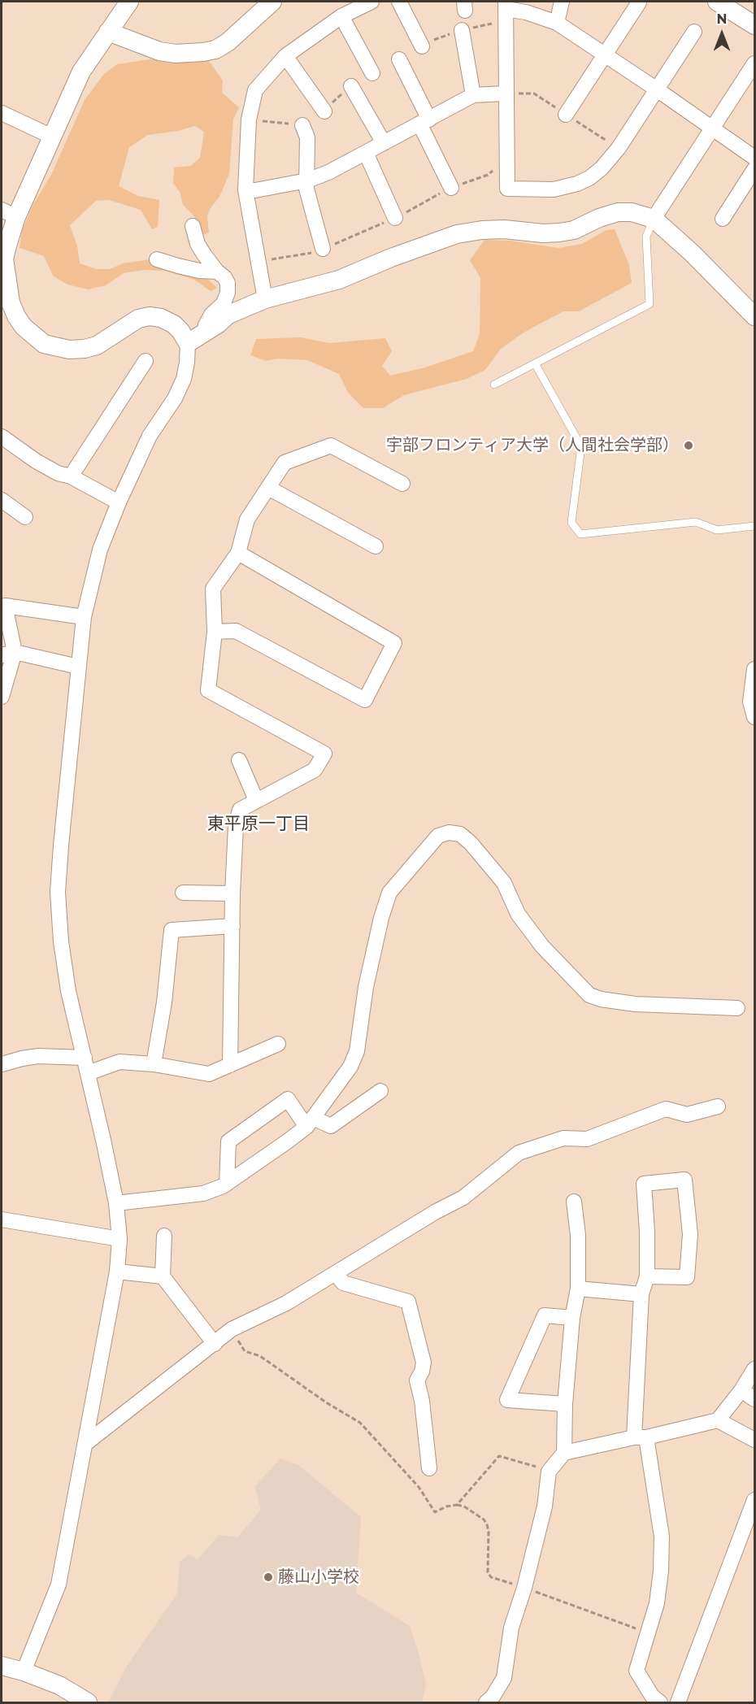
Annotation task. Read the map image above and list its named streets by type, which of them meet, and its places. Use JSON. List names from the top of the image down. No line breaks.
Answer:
{"districts":["東平原一丁目"],"places":["宇部フロンティア大学（人間社会学部）","藤山小学校"],"north":"top"}
